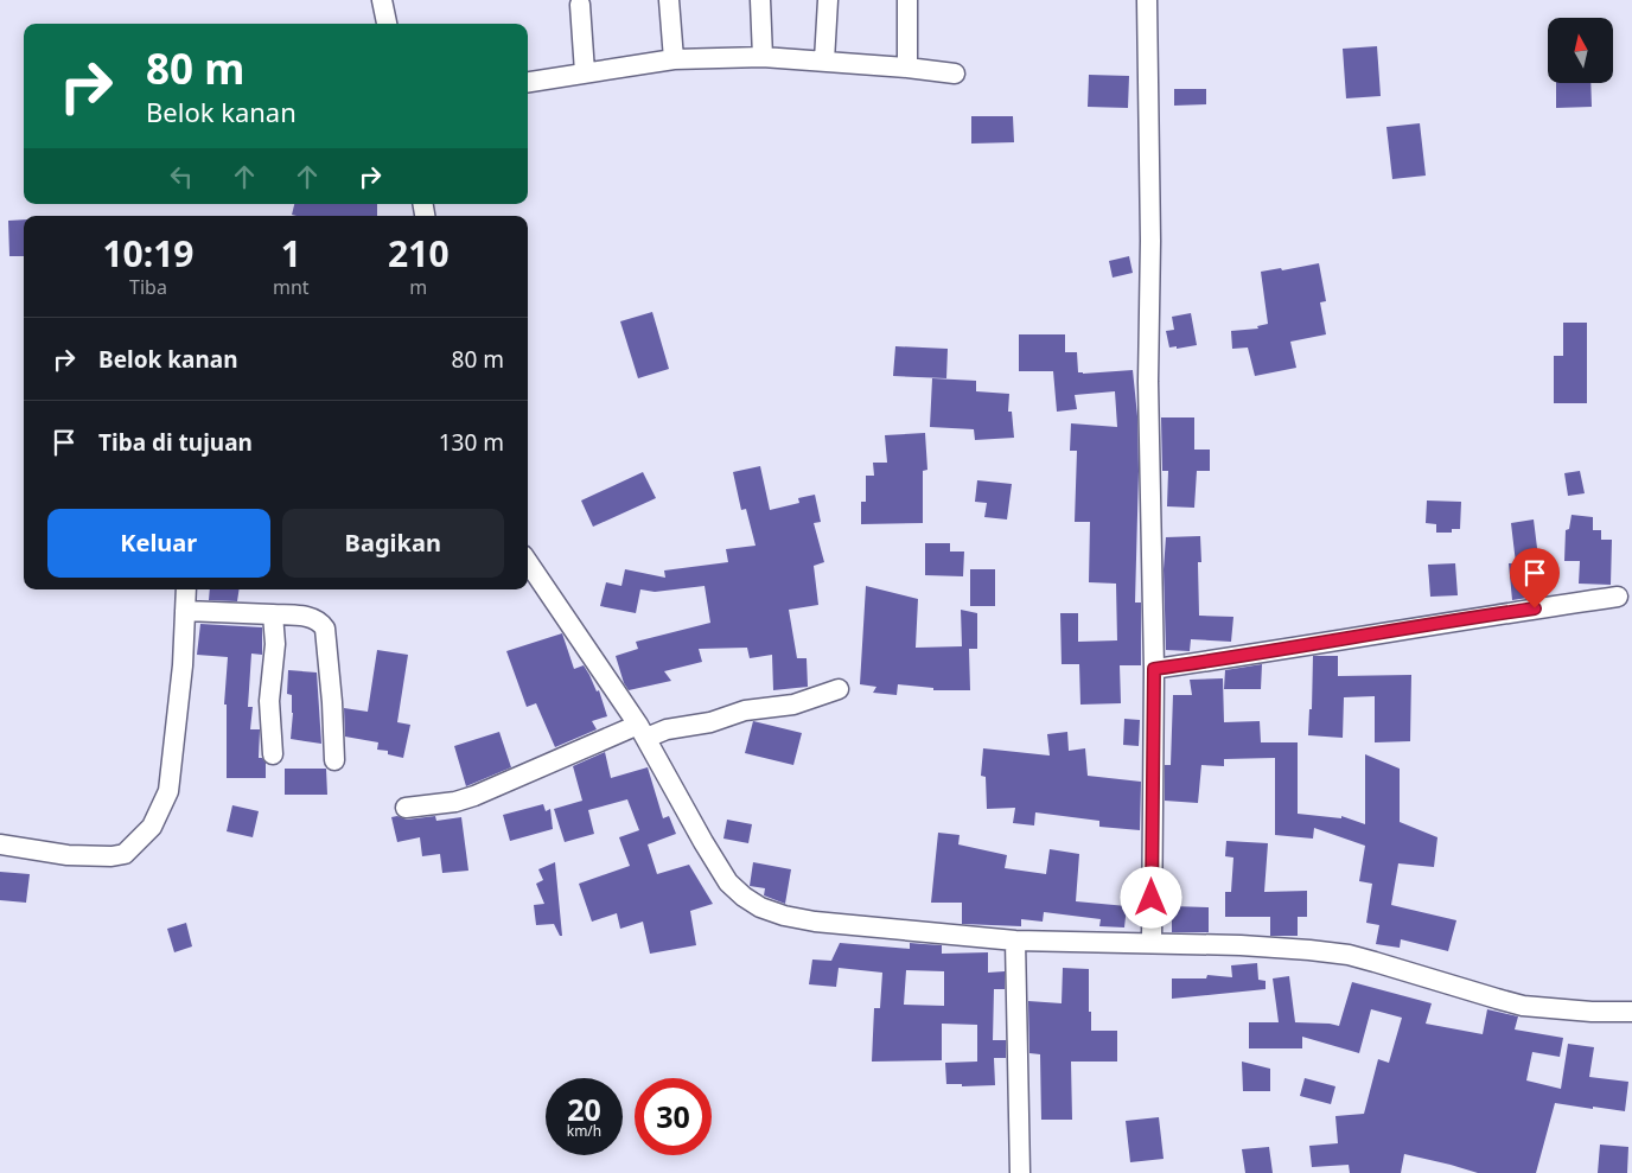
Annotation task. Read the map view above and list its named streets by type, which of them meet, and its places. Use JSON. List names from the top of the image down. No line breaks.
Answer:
{"north":"top","page":{"turn":["80 m","Belok kanan"],"eta":["10:19","Tiba","1","mnt","210","m"],"list":[{"name":"Belok kanan","value":"80 m"},{"name":"Tiba di tujuan","value":"130 m"}],"buttons":["Keluar","Bagikan"],"speed":"20 km/h","limit":"30"}}
